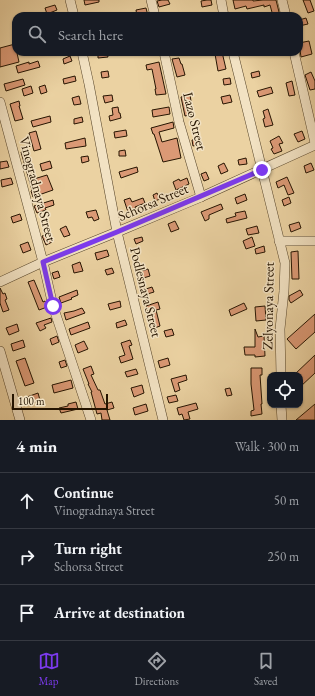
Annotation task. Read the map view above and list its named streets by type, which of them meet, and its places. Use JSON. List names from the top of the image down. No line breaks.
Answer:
{"streets":{"street":["Lazo Street","Vinogradnaya Street","Schorsa Street","Podlesnaya Street","Zelyonaya Street"]},"crossings":[["Lazo Street","Schorsa Street"],["Vinogradnaya Street","Schorsa Street"],["Schorsa Street","Podlesnaya Street"],["Schorsa Street","Zelyonaya Street"]],"scale_bar":"100 m","page":{"search":"Search here","scale":"100 m","heading":["4 min","Walk · 300 m"],"list":[["Continue","Vinogradnaya Street","50 m"],["Turn right","Schorsa Street","250 m"],"Arrive at destination"],"nav":["Map","Directions","Saved"]}}
